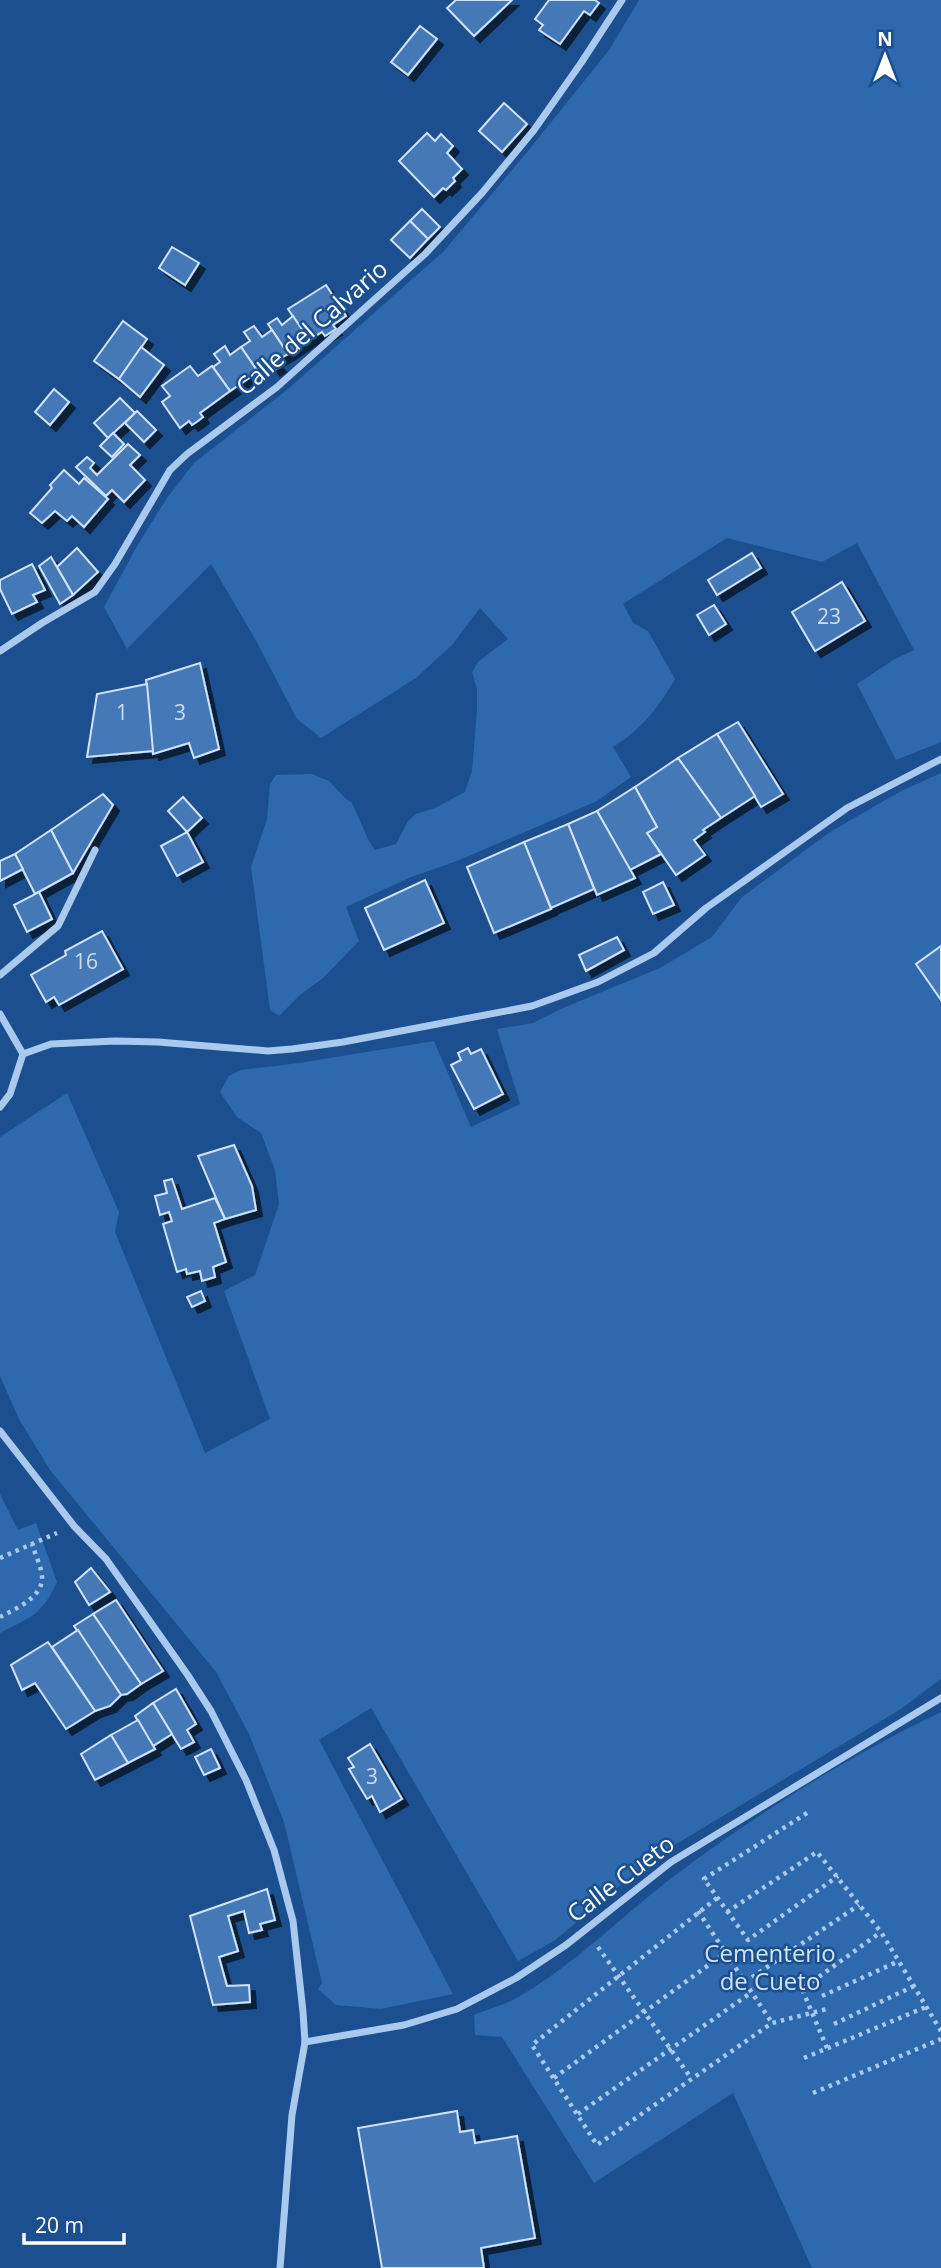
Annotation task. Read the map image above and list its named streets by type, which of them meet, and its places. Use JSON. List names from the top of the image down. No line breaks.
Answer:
{"streets":{"street":["Calle del Calvario","Calle Cueto"]},"parks":["Cementerio de Cueto"],"house_numbers":["23","1","3","16","3"],"scale_bar":"20 m","north":"top"}
